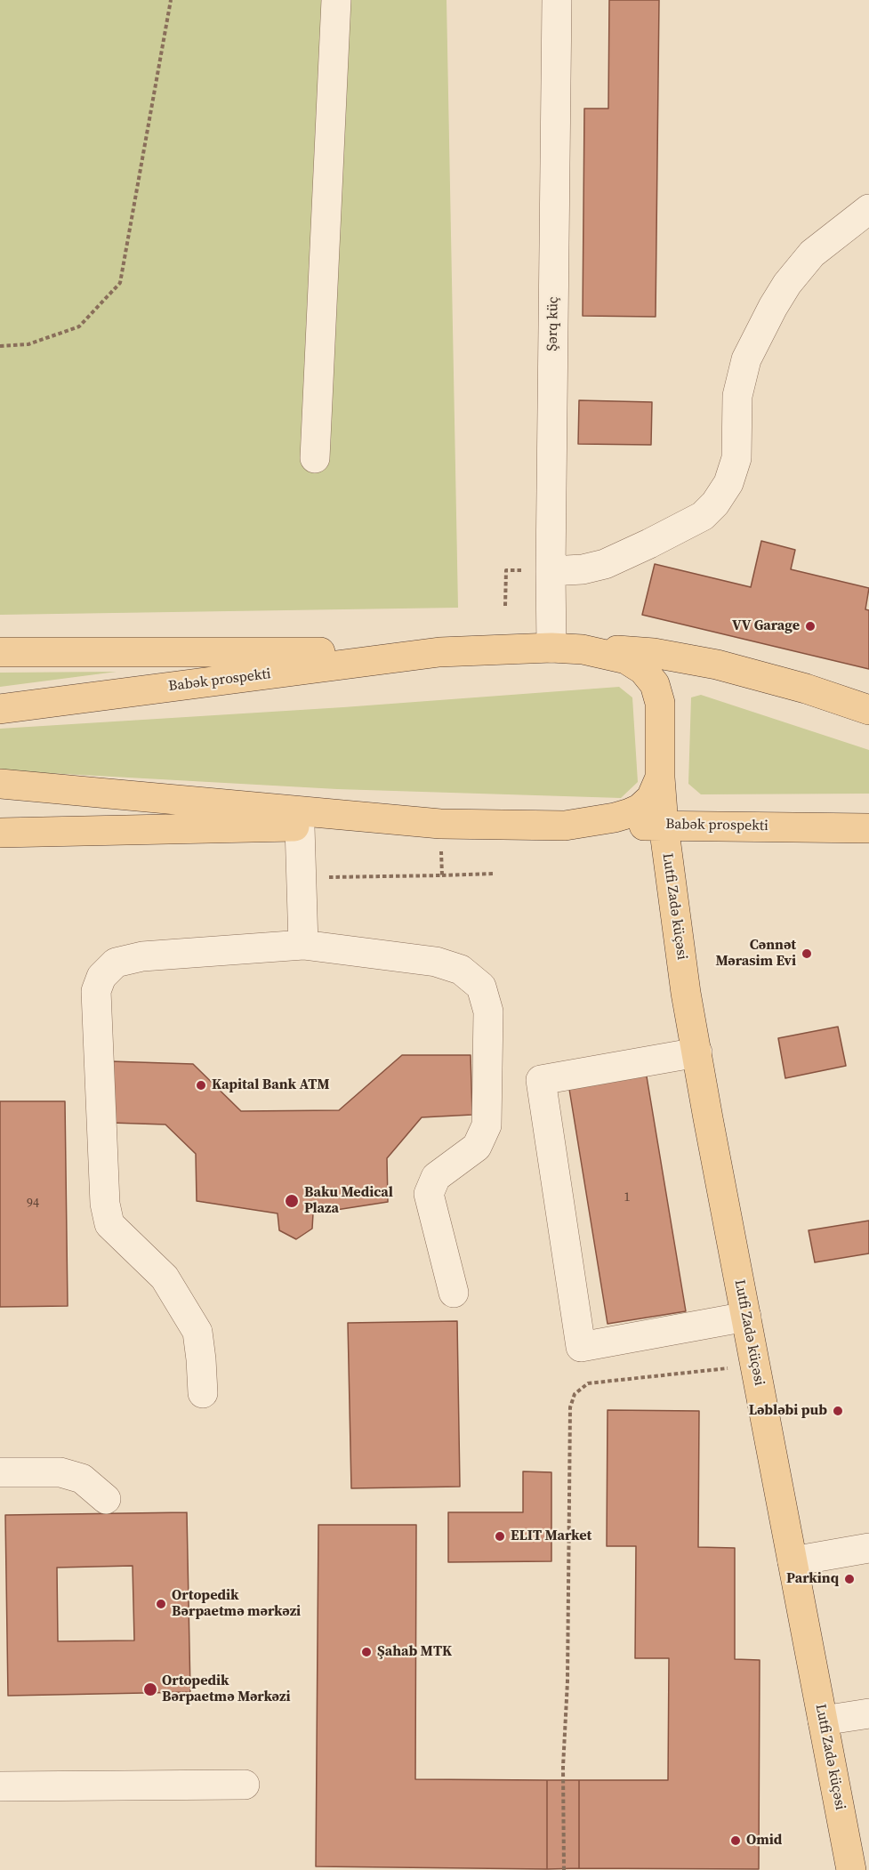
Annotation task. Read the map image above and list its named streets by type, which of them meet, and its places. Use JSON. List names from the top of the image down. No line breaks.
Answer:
{"streets":{"main road":["Babək prospekti","Lutfi Zadə küçəsi"],"street":["Şərq küç"]},"crossings":[["Şərq küç","Babək prospekti"],["Babək prospekti","Lutfi Zadə küçəsi"]],"places":["VV Garage","Cənnət Mərasim Evi","Kapital Bank ATM","Baku Medical Plaza","Ləbləbi pub","ELIT Market","Parkinq","Ortopedik Bərpaetmə mərkəzi","Şahab MTK","Ortopedik Bərpaetmə Mərkəzi","Omid"],"house_numbers":["1","94"]}
